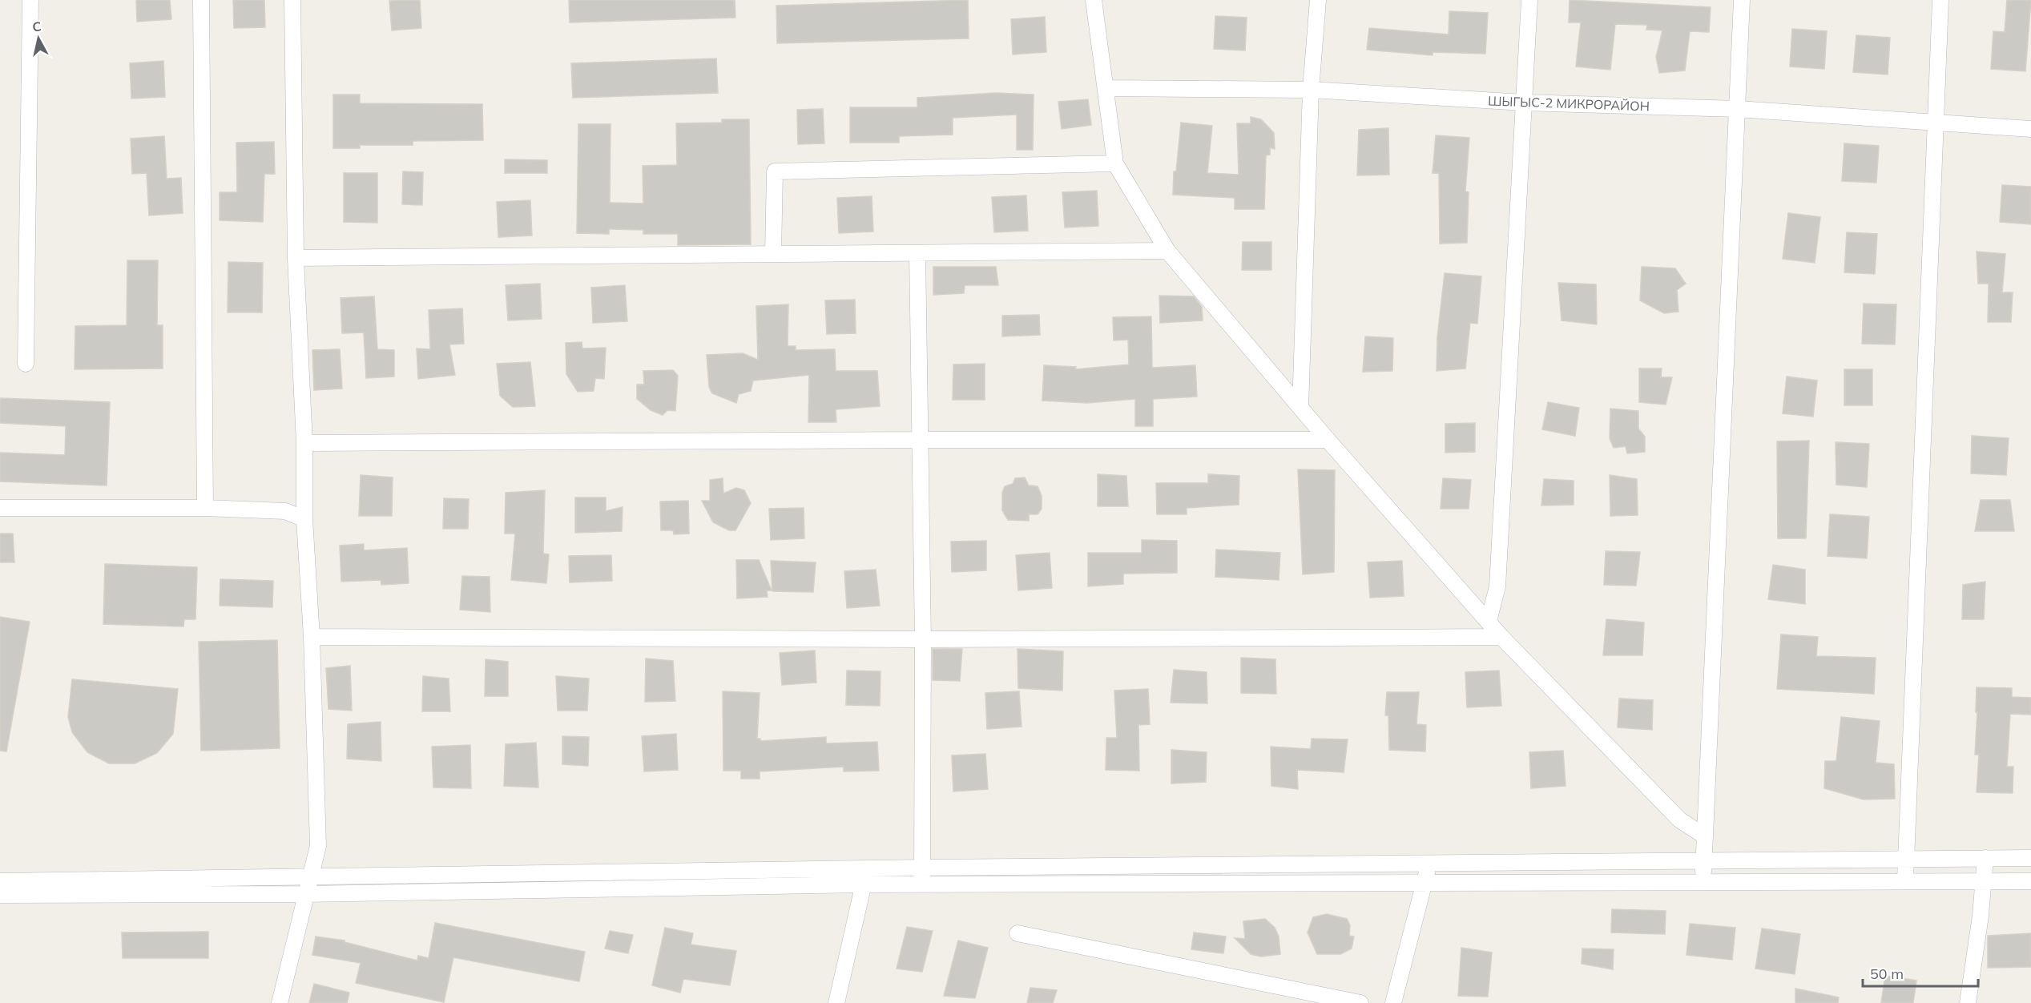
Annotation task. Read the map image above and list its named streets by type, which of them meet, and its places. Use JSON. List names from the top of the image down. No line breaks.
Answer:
{"streets":{"street":["ШЫГЫС-2 МИКРОРАЙОН"]},"scale_bar":"50 m","north":"top"}
